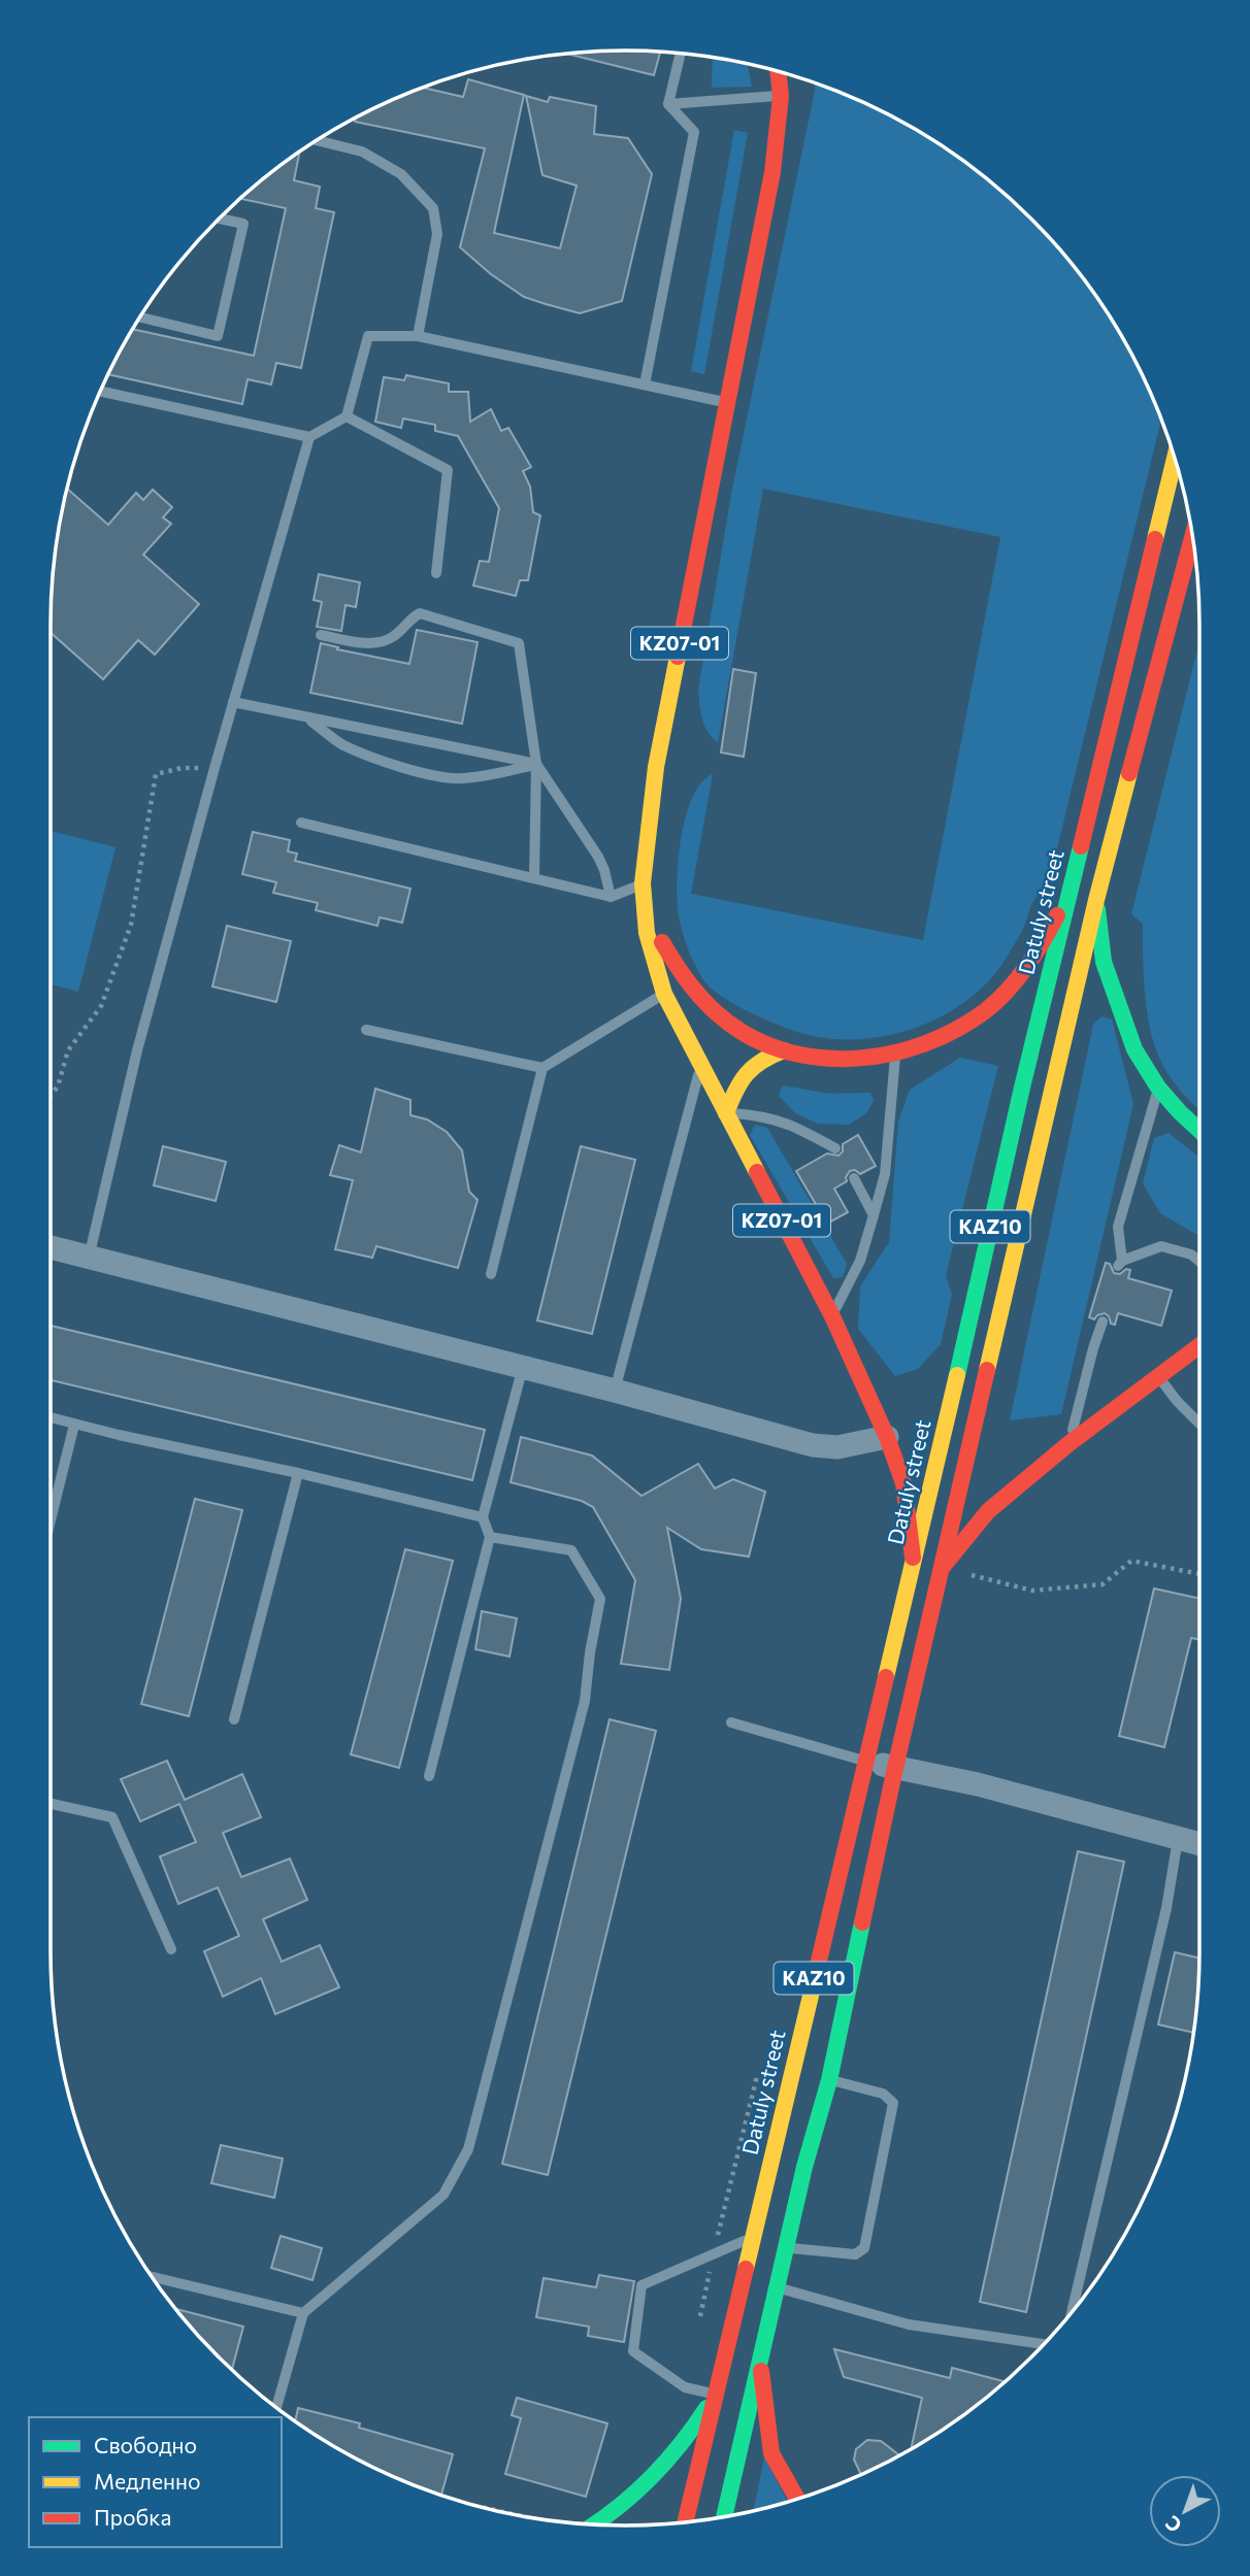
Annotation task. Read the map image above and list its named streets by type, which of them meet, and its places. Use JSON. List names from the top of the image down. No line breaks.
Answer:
{"streets":{"main road":["KZ07-01","Datuly street","KAZ10"]},"crossings":[["KZ07-01","Datuly street"]],"legend":["Свободно","Медленно","Пробка"],"north":"bottom left"}
